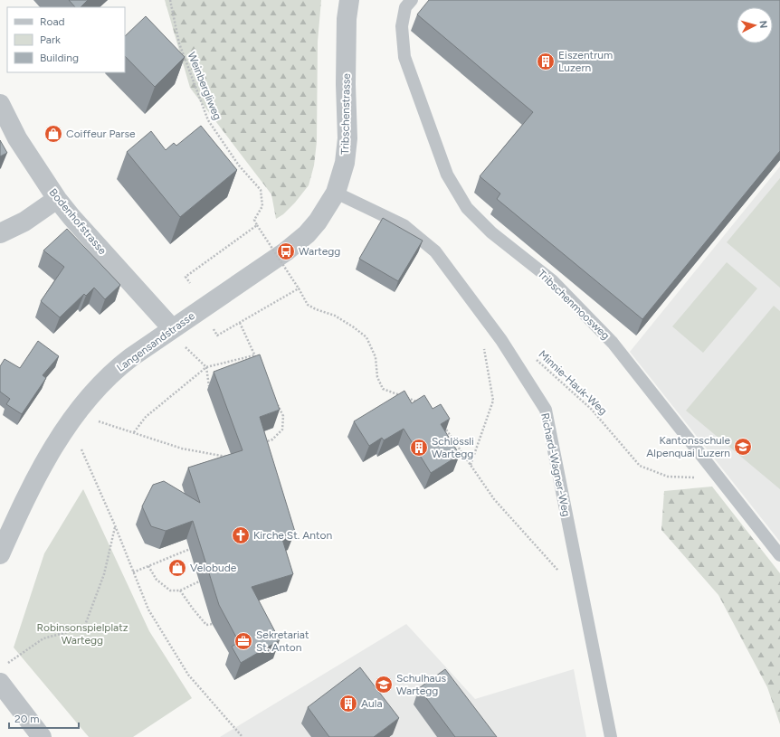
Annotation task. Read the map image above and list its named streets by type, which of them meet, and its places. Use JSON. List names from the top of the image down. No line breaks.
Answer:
{"streets":{"street":["Tribschenstrasse","Bodenhofstrasse","Langensandstrasse"],"lane":["Tribschenmoosweg","Richard-Wagner-Weg"],"path":["Weinbergliweg","Minnie-Hauk-Weg"]},"crossings":[["Tribschenstrasse","Langensandstrasse"],["Tribschenstrasse","Richard-Wagner-Weg"],["Bodenhofstrasse","Langensandstrasse"],["Tribschenmoosweg","Minnie-Hauk-Weg"]],"parks":["Robinsonspielplatz Wartegg"],"places":{"building":["Eiszentrum Luzern","Schlössli Wartegg","Aula"],"shop":["Coiffeur Parse","Velobude"],"bus stop":["Wartegg"],"school or university":["Kantonsschule Alpenquai Luzern","Schulhaus Wartegg"],"church":["Kirche St. Anton"],"office":["Sekretariat St. Anton"]},"legend":["Road","Park","Building"],"scale_bar":"20 m","north":"right"}
